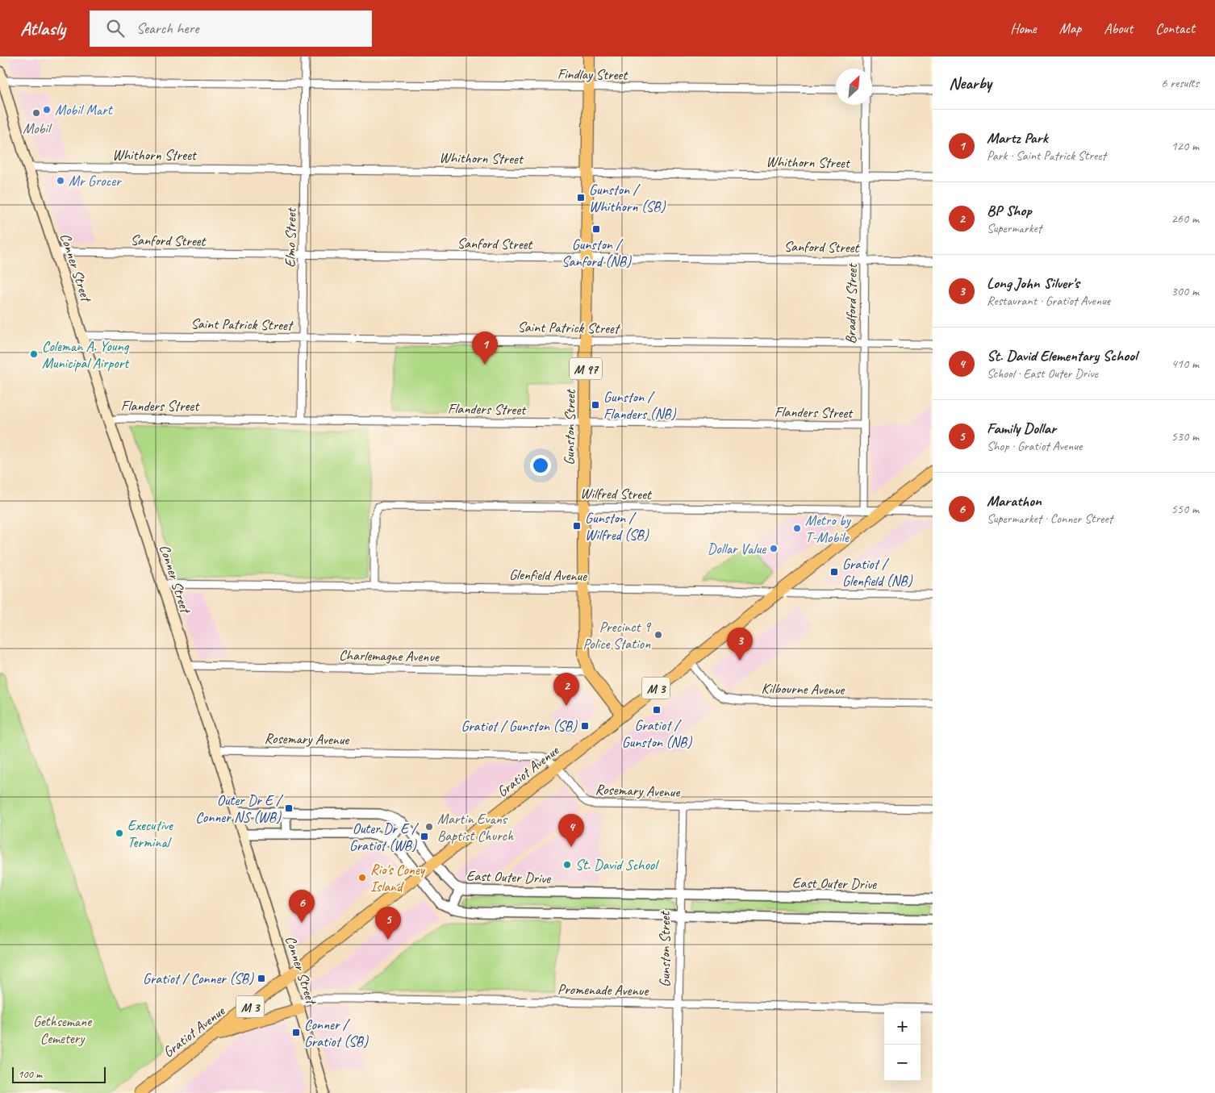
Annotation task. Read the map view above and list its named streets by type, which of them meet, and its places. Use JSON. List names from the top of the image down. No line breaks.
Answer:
{"streets":{"main road":["Conner Street","M 97","Gunston Street","M 3","Gratiot Avenue"],"street":["Findlay Street","Whithorn Street","Elmo Street","Sanford Street","Bradford Street","Saint Patrick Street","Flanders Street","Wilfred Street","Glenfield Avenue","Charlemagne Avenue","Kilbourne Avenue","Rosemary Avenue","East Outer Drive","Promenade Avenue"]},"crossings":[["Findlay Street","Elmo Street"],["Findlay Street","Conner Street"],["Findlay Street","Gunston Street"],["Whithorn Street","Elmo Street"],["Whithorn Street","Conner Street"],["Whithorn Street","Bradford Street"],["Whithorn Street","Gunston Street"],["Elmo Street","Sanford Street"],["Elmo Street","Saint Patrick Street"],["Elmo Street","Flanders Street"],["Sanford Street","Conner Street"],["Sanford Street","Bradford Street"],["Sanford Street","Gunston Street"],["Conner Street","Saint Patrick Street"],["Conner Street","Flanders Street"],["Conner Street","Glenfield Avenue"],["Conner Street","Charlemagne Avenue"],["Conner Street","Rosemary Avenue"],["Conner Street","Gratiot Avenue"],["Conner Street","East Outer Drive"],["Conner Street","Promenade Avenue"],["Bradford Street","Saint Patrick Street"],["Bradford Street","Flanders Street"],["Bradford Street","Wilfred Street"],["Saint Patrick Street","Gunston Street"],["Flanders Street","Gunston Street"],["Gunston Street","Wilfred Street"],["Gunston Street","Glenfield Avenue"],["Gunston Street","Charlemagne Avenue"],["Gunston Street","Rosemary Avenue"],["Gunston Street","Gratiot Avenue"],["Gunston Street","East Outer Drive"],["Gunston Street","Promenade Avenue"],["Wilfred Street","Glenfield Avenue"],["Wilfred Street","Gratiot Avenue"],["Glenfield Avenue","Gratiot Avenue"],["Kilbourne Avenue","Gratiot Avenue"],["Rosemary Avenue","Gratiot Avenue"],["Gratiot Avenue","East Outer Drive"]],"parks":["Gethsemane Cemetery"],"places":{"other":["Mobil Mart","Mobil","Mr Grocer","Coleman A. Young Municipal Airport","Metro by T-Mobile","Dollar Value","Precinct 9 Police Station","Martin Evans Baptist Church","Executive Terminal","St. David School","Rio's Coney Island"],"transit":["Gunston / Whithorn (SB)","Gunston / Sanford (NB)","Gunston / Flanders (NB)","Gunston / Wilfred (SB)","Gratiot / Glenfield (NB)","Gratiot / Gunston (NB)","Gratiot / Gunston (SB)","Outer Dr E / Conner NS (WB)","Outer Dr E / Gratiot (WB)","Gratiot / Conner (SB)","Conner / Gratiot (SB)"]},"scale_bar":"100 m","north":"top right","page":{"header":"Atlasly","search":"Search here","nav":["Home","Map","About","Contact"],"heading":["Nearby","6 results"],"list":[{"mark":"1","name":"Martz Park","note":"Park · Saint Patrick Street","value":"120 m"},{"mark":"2","name":"BP Shop","note":"Supermarket","value":"260 m"},{"mark":"3","name":"Long John Silver's","note":"Restaurant · Gratiot Avenue","value":"300 m"},{"mark":"4","name":"St. David Elementary School","note":"School · East Outer Drive","value":"410 m"},{"mark":"5","name":"Family Dollar","note":"Shop · Gratiot Avenue","value":"530 m"},{"mark":"6","name":"Marathon","note":"Supermarket · Conner Street","value":"550 m"}],"pins":["1","3","2","4","6","5"],"map_buttons":["+","−"],"scale":"100 m"}}
